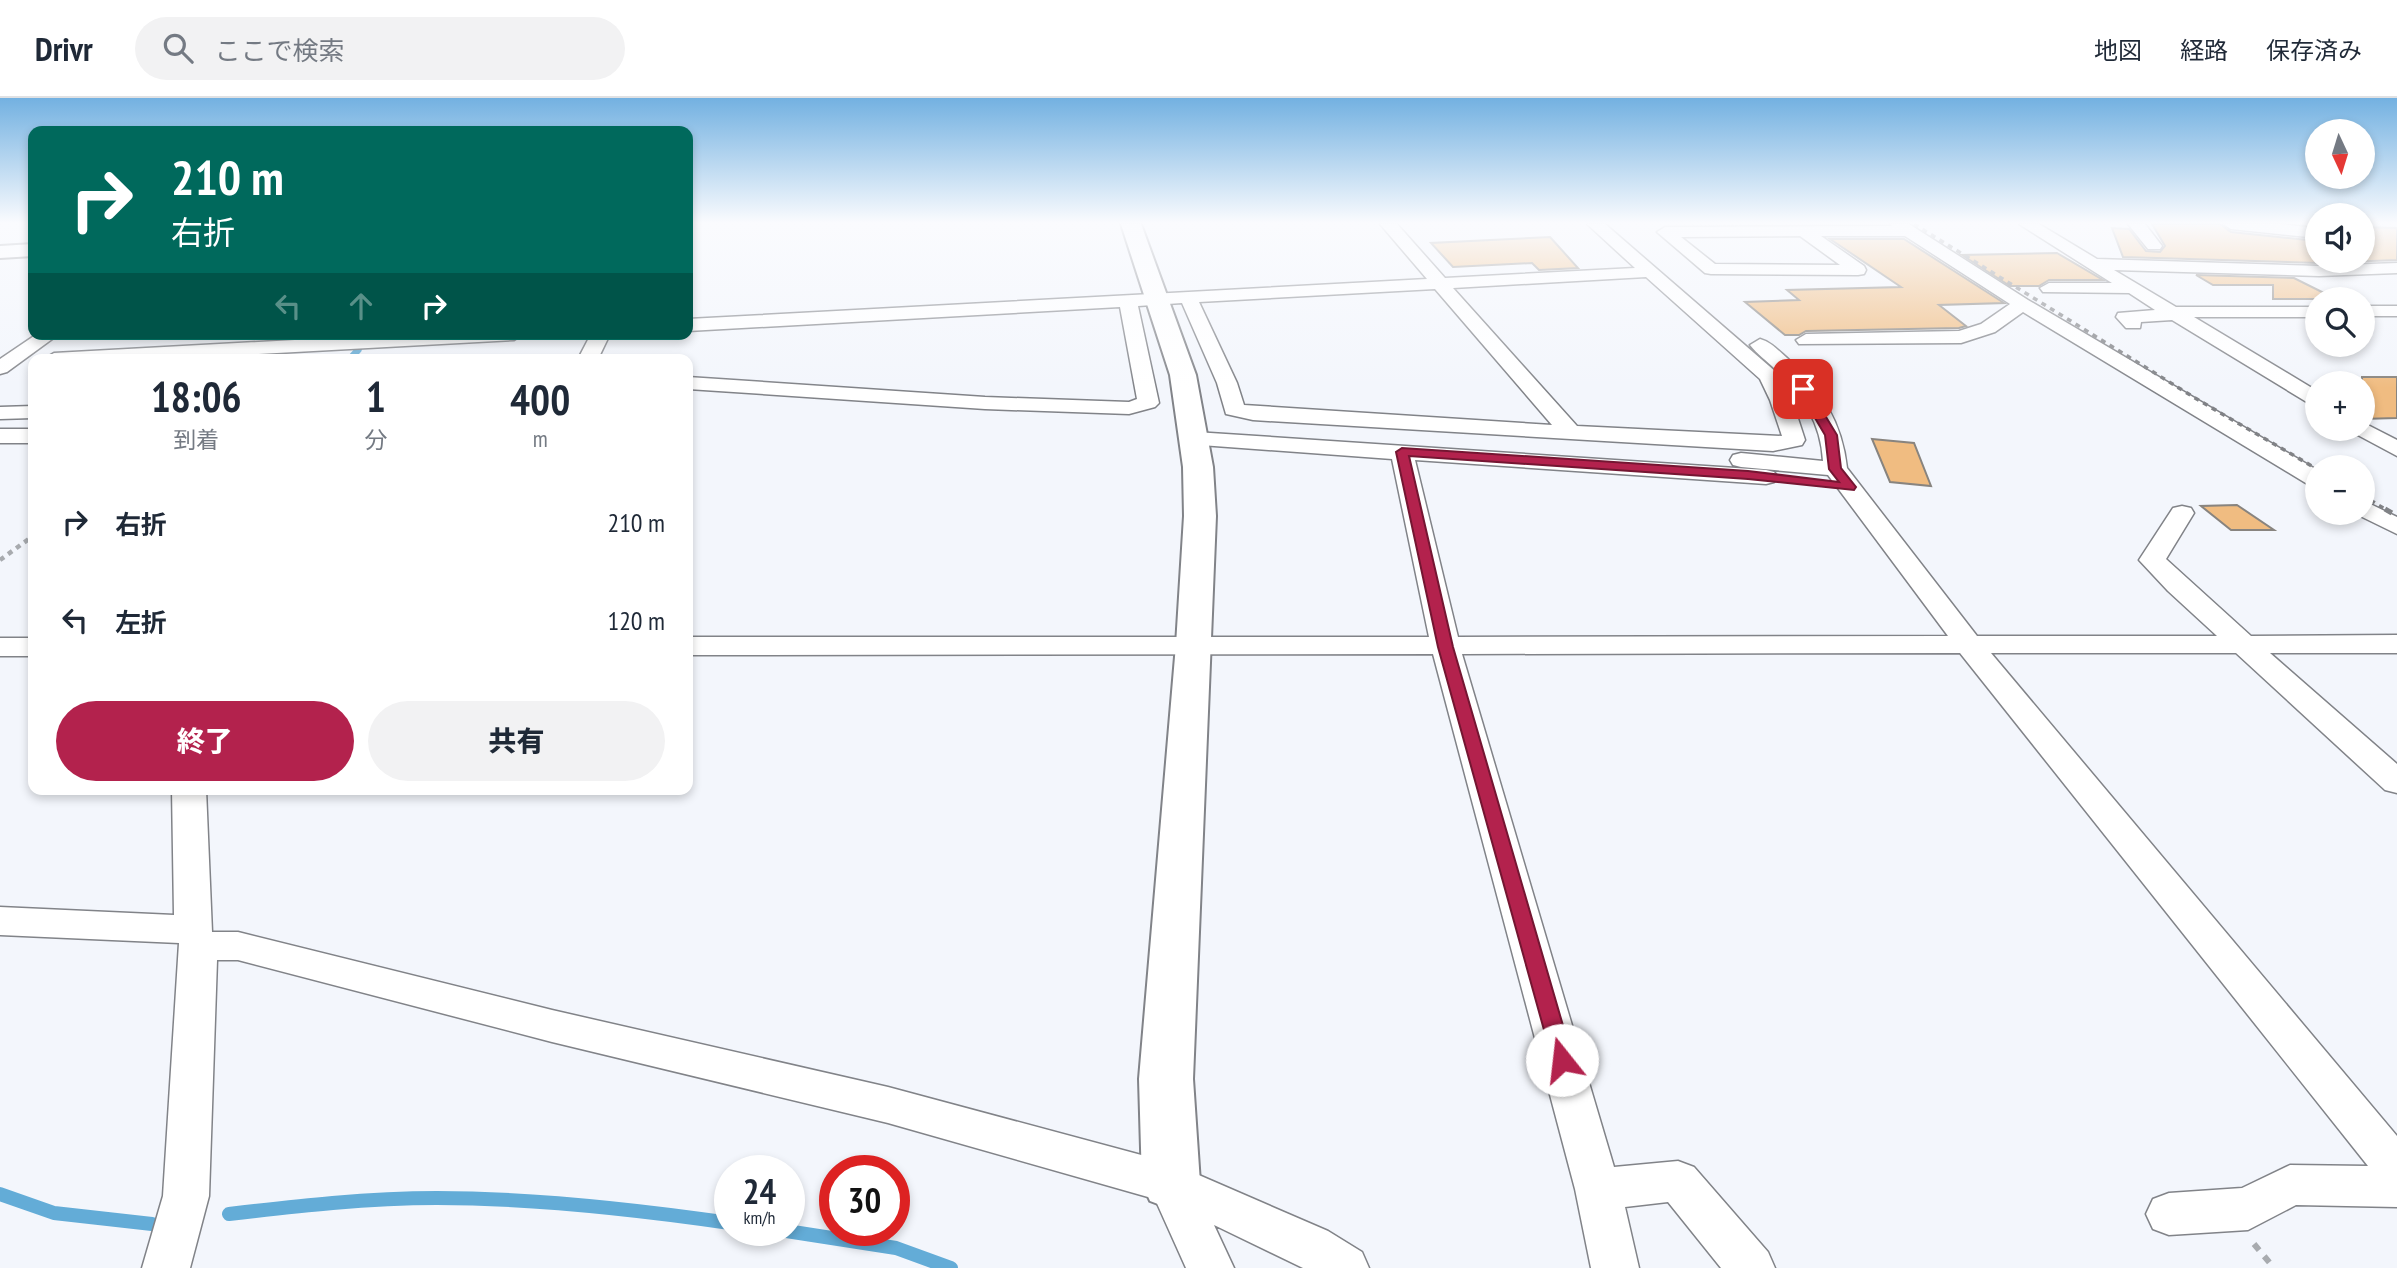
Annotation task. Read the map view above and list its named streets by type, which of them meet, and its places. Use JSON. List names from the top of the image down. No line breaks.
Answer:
{"north":"bottom","page":{"header":"Drivr","search":"ここで検索","nav":["地図","経路","保存済み"],"map_buttons":["+","−"],"turn":["210 m","右折"],"eta":["18:06","到着","1","分","400","m"],"list":[{"name":"右折","value":"210 m"},{"name":"左折","value":"120 m"}],"buttons":["終了","共有"],"speed":"24 km/h","limit":"30"}}
